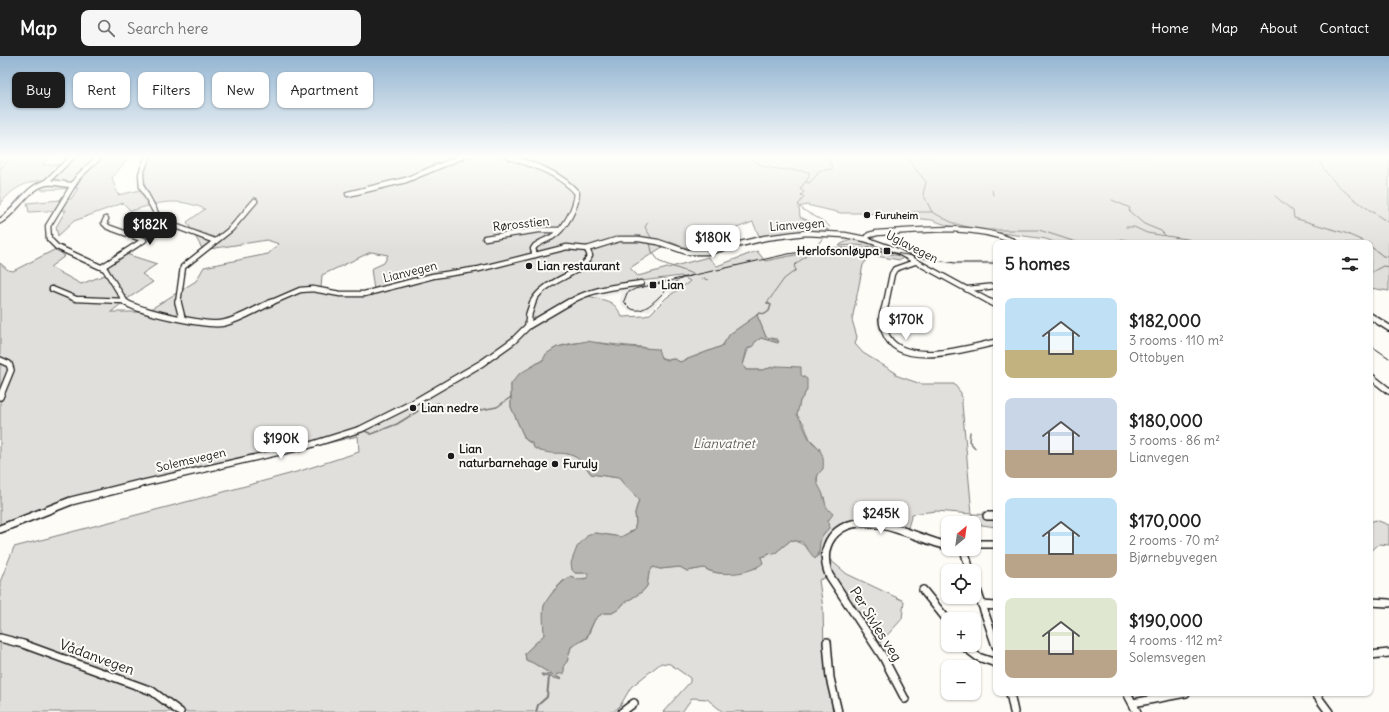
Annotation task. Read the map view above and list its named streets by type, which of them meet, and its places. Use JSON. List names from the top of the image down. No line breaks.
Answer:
{"streets":{"street":["Rørosstien","Lianvegen","Uglavegen","Solemsvegen","Per Sivles veg","Vådanvegen"]},"crossings":[["Lianvegen","Uglavegen"]],"water":["Lianvatnet"],"places":{"other":["Furuheim","Lian restaurant","Lian nedre","Lian naturbarnehage","Furuly"],"transit":["Herlofsonløypa","Lian"]},"north":"top right","page":{"header":"Map","search":"Search here","nav":["Home","Map","About","Contact"],"chip":["Buy","Rent","Filters","New","Apartment"],"price":["$182K","$180K","$170K","$190K","$245K"],"heading":"5 homes","list":[{"name":"$182,000","note":"3 rooms · 110 m² · Ottobyen"},{"name":"$180,000","note":"3 rooms · 86 m² · Lianvegen"},{"name":"$170,000","note":"2 rooms · 70 m² · Bjørnebyvegen"},{"name":"$190,000","note":"4 rooms · 112 m² · Solemsvegen"}],"map_buttons":["+","−"]}}
